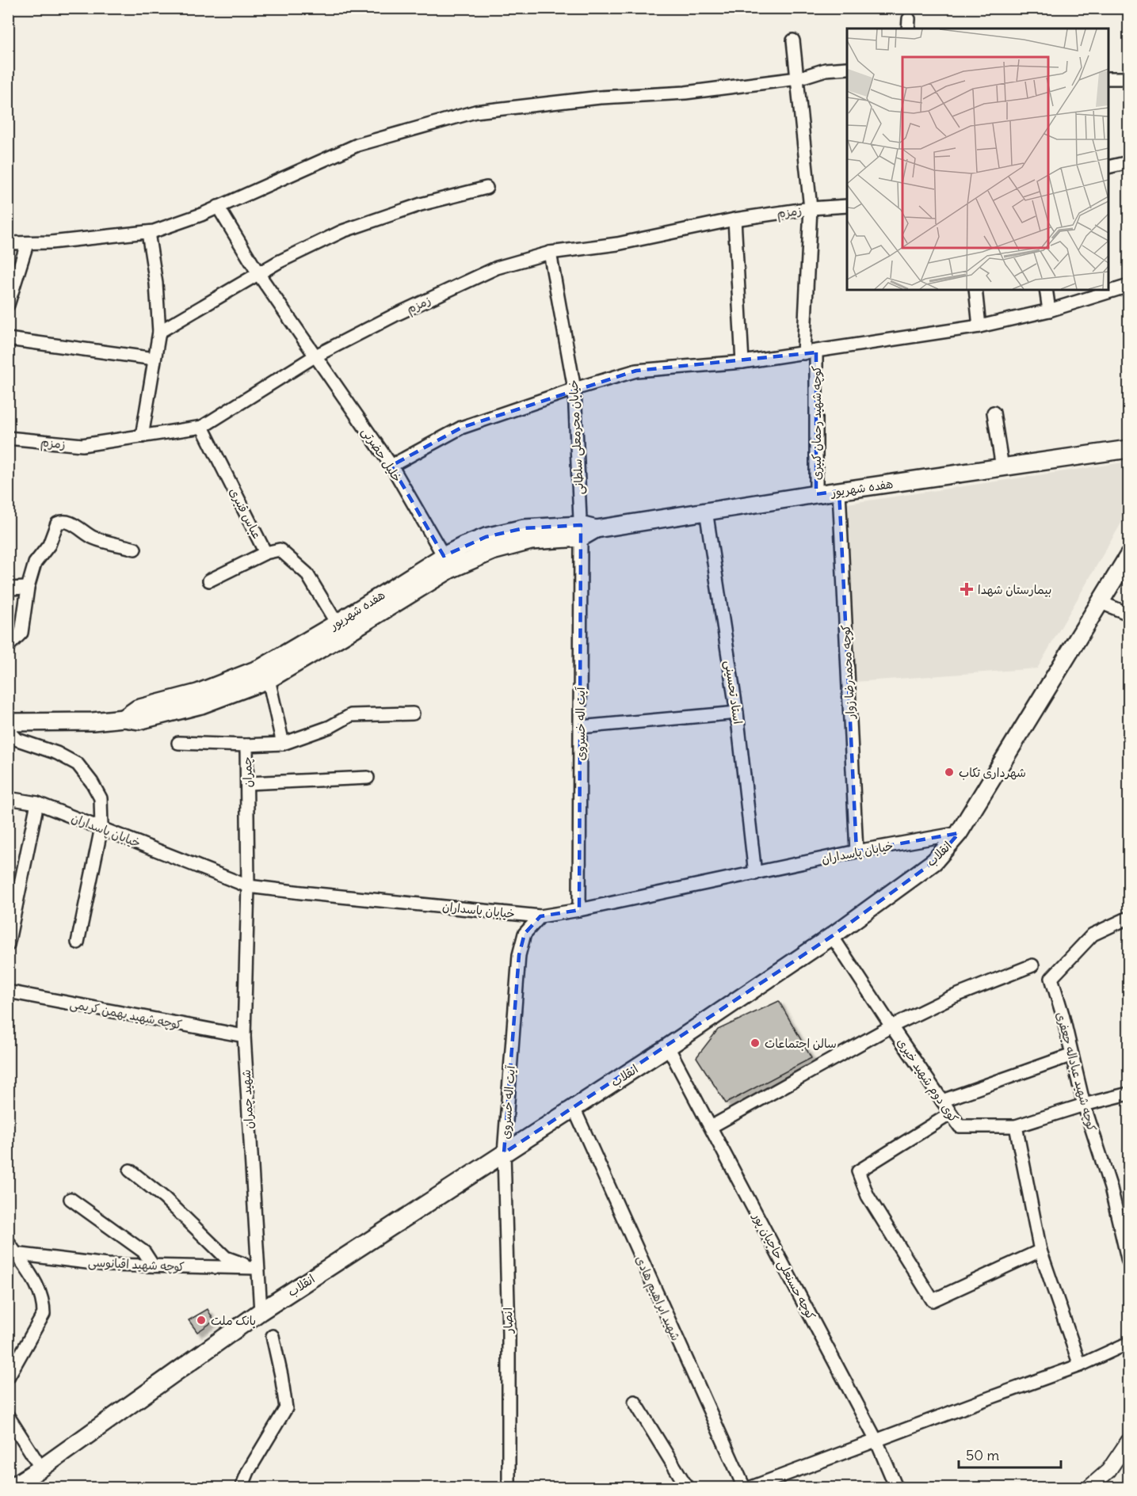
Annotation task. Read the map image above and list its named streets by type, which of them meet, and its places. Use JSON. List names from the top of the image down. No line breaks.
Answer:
{"streets":{"main road":["هفده شهریور","انقلاب"],"street":["زمزم","کوچه شهید رحمان کبیری","خیابان محرمعلی سلطانی","خلیل حضرتی","عباس قنبری","کوچه محمدرضا زوار","استاد تحسینی","آیت اله خسروی","چمران","خیابان پاسداران","کوچه شهید بهمن کریمی","کوچه شهید عباداله جعفری","کوی دوم شهید خیری","شهید چمران","کوچه شهید اقیانوسی","کوچه حسنعلی حاجیان پور","شهید ابراهیم هادی","انصار"]},"crossings":[["زمزم","خیابان محرمعلی سلطانی"],["زمزم","خلیل حضرتی"],["زمزم","عباس قنبری"],["کوچه شهید رحمان کبیری","هفده شهریور"],["خیابان محرمعلی سلطانی","هفده شهریور"],["خیابان محرمعلی سلطانی","آیت اله خسروی"],["خلیل حضرتی","هفده شهریور"],["هفده شهریور","عباس قنبری"],["هفده شهریور","کوچه محمدرضا زوار"],["هفده شهریور","استاد تحسینی"],["هفده شهریور","آیت اله خسروی"],["کوچه محمدرضا زوار","خیابان پاسداران"],["استاد تحسینی","خیابان پاسداران"],["آیت اله خسروی","خیابان پاسداران"],["آیت اله خسروی","انقلاب"],["آیت اله خسروی","انصار"],["چمران","خیابان پاسداران"],["چمران","شهید چمران"],["خیابان پاسداران","انقلاب"],["خیابان پاسداران","شهید چمران"],["انقلاب","کوی دوم شهید خیری"],["انقلاب","شهید چمران"],["انقلاب","کوچه حسنعلی حاجیان پور"],["انقلاب","شهید ابراهیم هادی"],["انقلاب","انصار"],["کوچه شهید بهمن کریمی","شهید چمران"],["کوچه شهید عباداله جعفری","کوی دوم شهید خیری"],["شهید چمران","کوچه شهید اقیانوسی"]],"places":{"health":["بیمارستان شهدا"],"other":["شهرداری تکاب","سالن اجتماعات","بانک ملت"]},"scale_bar":"50 m"}
